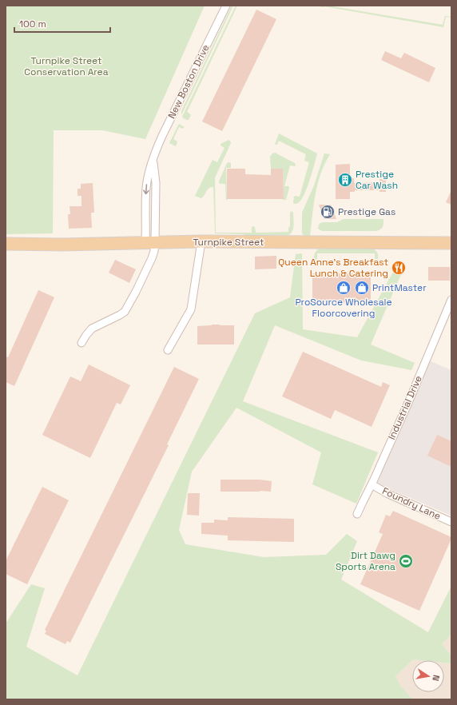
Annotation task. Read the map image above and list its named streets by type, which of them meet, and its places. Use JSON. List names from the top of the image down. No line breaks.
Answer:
{"streets":{"main road":["Turnpike Street"],"street":["New Boston Drive","Industrial Drive","Foundry Lane"]},"crossings":[["New Boston Drive","Turnpike Street"],["Industrial Drive","Foundry Lane"]],"parks":["Turnpike Street Conservation Area"],"places":{"building":["Prestige Car Wash"],"fuel station":["Prestige Gas"],"restaurant":["Queen Anne's Breakfast Lunch & Catering"],"shop":["ProSource Wholesale Floorcovering","PrintMaster"],"sports":["Dirt Dawg Sports Arena"]},"scale_bar":"100 m","north":"right"}
